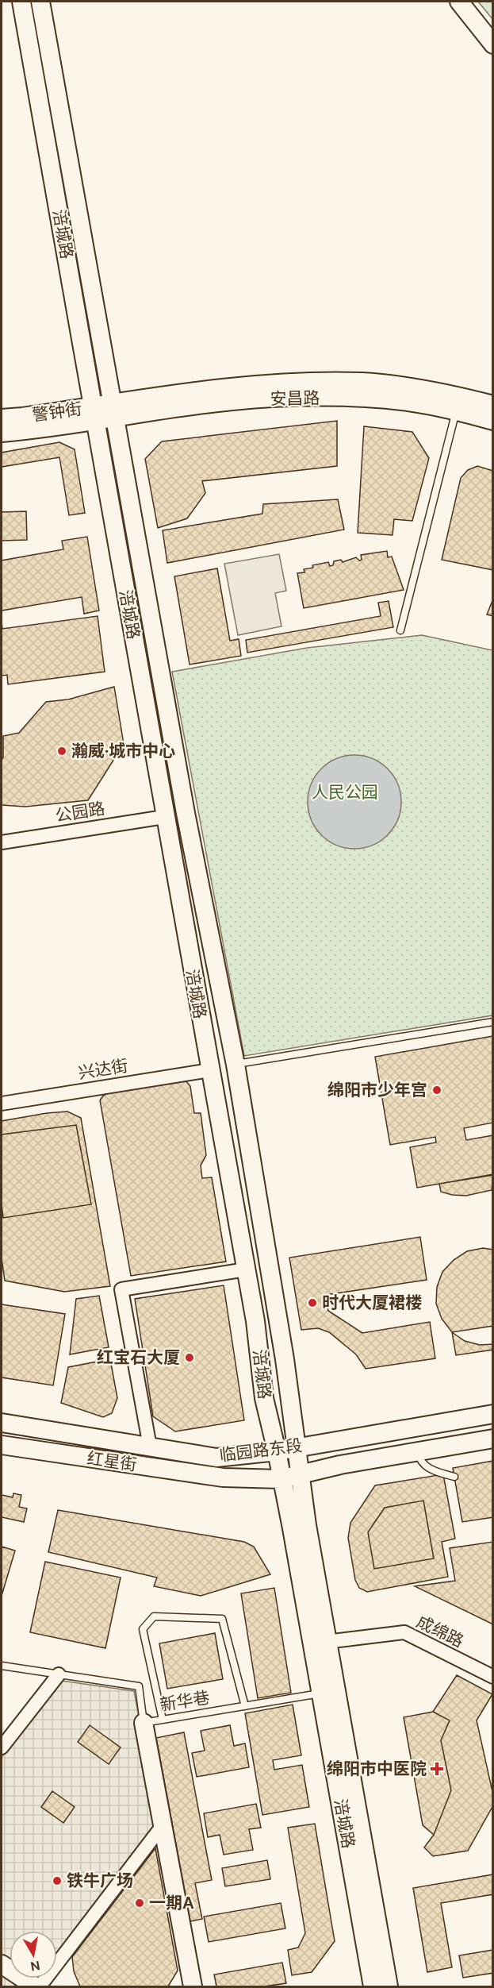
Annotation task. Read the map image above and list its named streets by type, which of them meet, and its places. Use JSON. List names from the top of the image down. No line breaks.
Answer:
{"streets":{"street":["涪城路","安昌路","警钟街","公园路","兴达街","临园路东段","红星街","成绵路"],"lane":["新华巷"]},"crossings":[["涪城路","安昌路"],["涪城路","警钟街"],["涪城路","公园路"],["涪城路","兴达街"],["涪城路","临园路东段"],["涪城路","红星街"],["涪城路","成绵路"],["涪城路","新华巷"],["安昌路","警钟街"]],"parks":["人民公园"],"places":{"other":["瀚威·城市中心","绵阳市少年宫","时代大厦裙楼","红宝石大厦","铁牛广场","一期A"],"health":["绵阳市中医院"]},"north":"bottom"}
